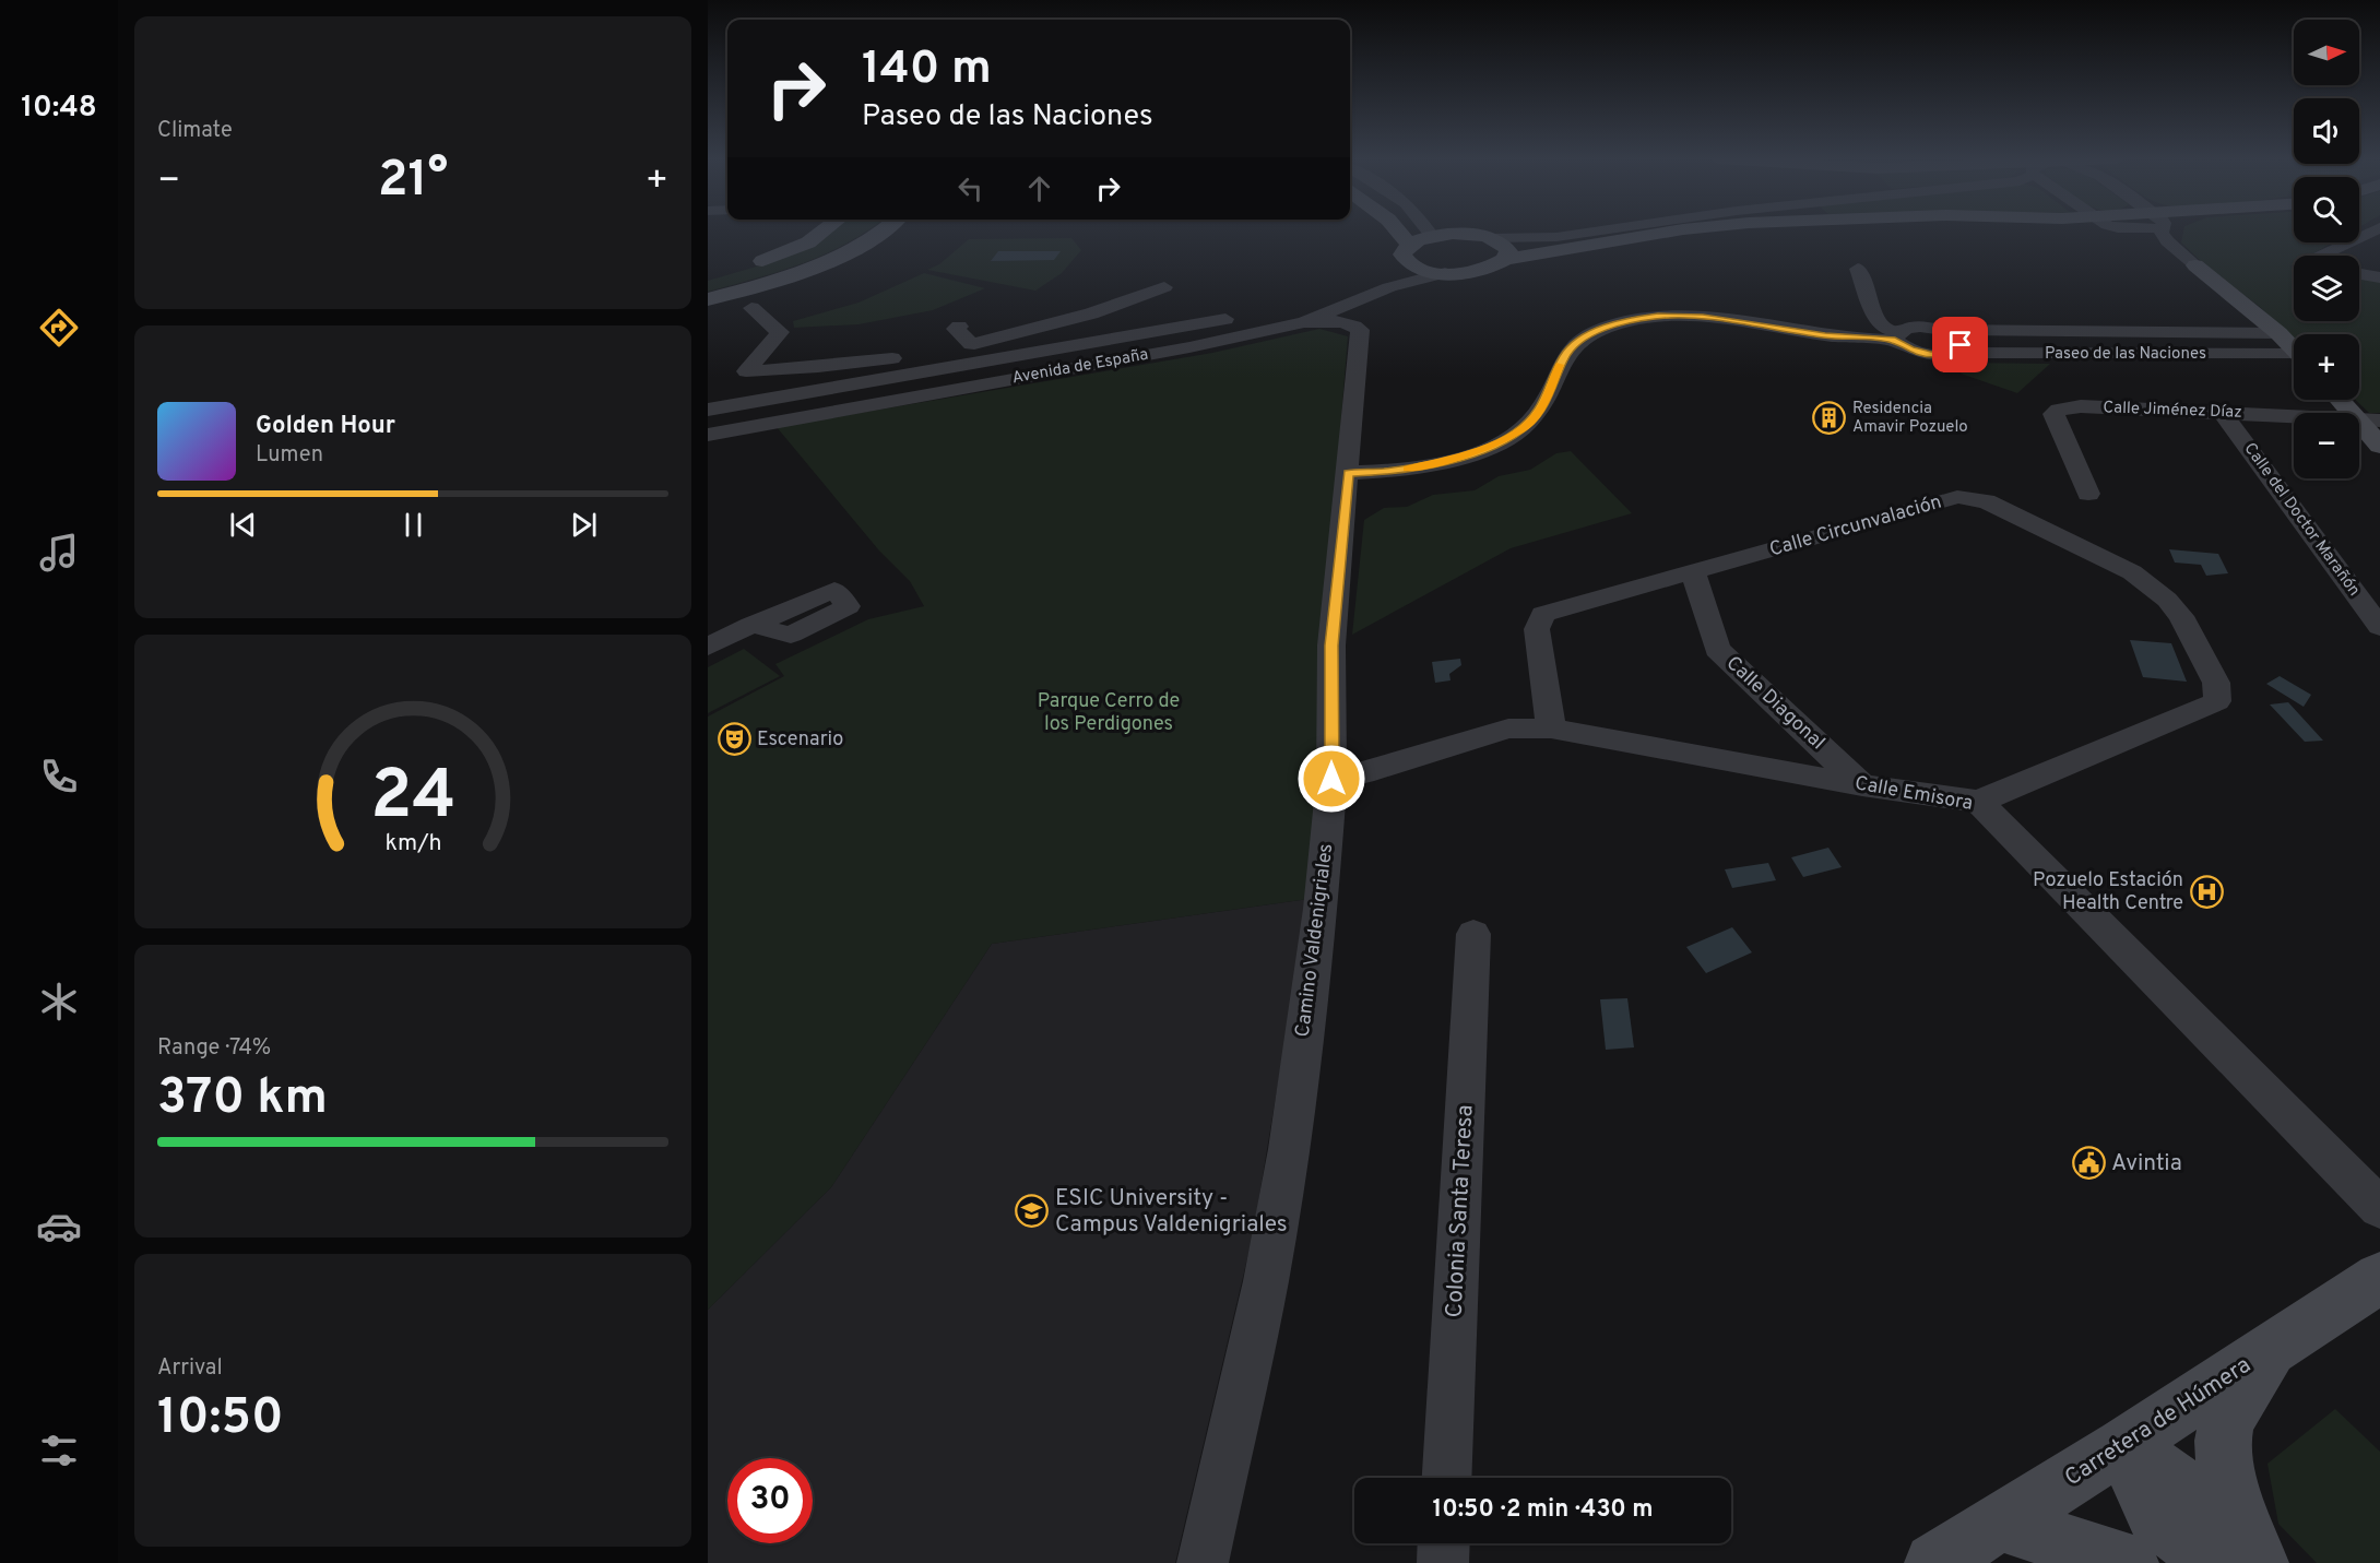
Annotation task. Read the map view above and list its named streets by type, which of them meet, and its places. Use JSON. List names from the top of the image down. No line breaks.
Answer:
{"streets":{"main road":["Carretera de Húmera"],"street":["Paseo de las Naciones","Avenida de España","Calle Jiménez Díaz","Calle del Doctor Marañón","Calle Circunvalación","Calle Diagonal","Calle Emisora","Camino Valdenigriales","Colonia Santa Teresa"]},"crossings":[["Paseo de las Naciones","Camino Valdenigriales"],["Avenida de España","Camino Valdenigriales"],["Calle Jiménez Díaz","Calle del Doctor Marañón"],["Calle Circunvalación","Calle Diagonal"],["Calle Circunvalación","Calle Emisora"],["Calle Diagonal","Calle Emisora"],["Calle Emisora","Camino Valdenigriales"]],"parks":["Parque Cerro de los Perdigones"],"places":{"building":["Residencia Amavir Pozuelo"],"theatre":["Escenario"],"hospital":["Pozuelo Estación Health Centre"],"public building":["Avintia"],"school or university":["ESIC University - Campus Valdenigriales"]},"north":"right","page":{"tabs":"10:48","tile":["Climate",["Range · 74%","370 km"],["Arrival","10:50"]],"map_buttons":["+","−"],"turn":["140 m","Paseo de las Naciones"],"heat":["−","21°","+"],"song":["Golden Hour","Lumen"],"limit":"30","trip":"10:50 · 2 min · 430 m","gauge":["24","km/h"]}}
